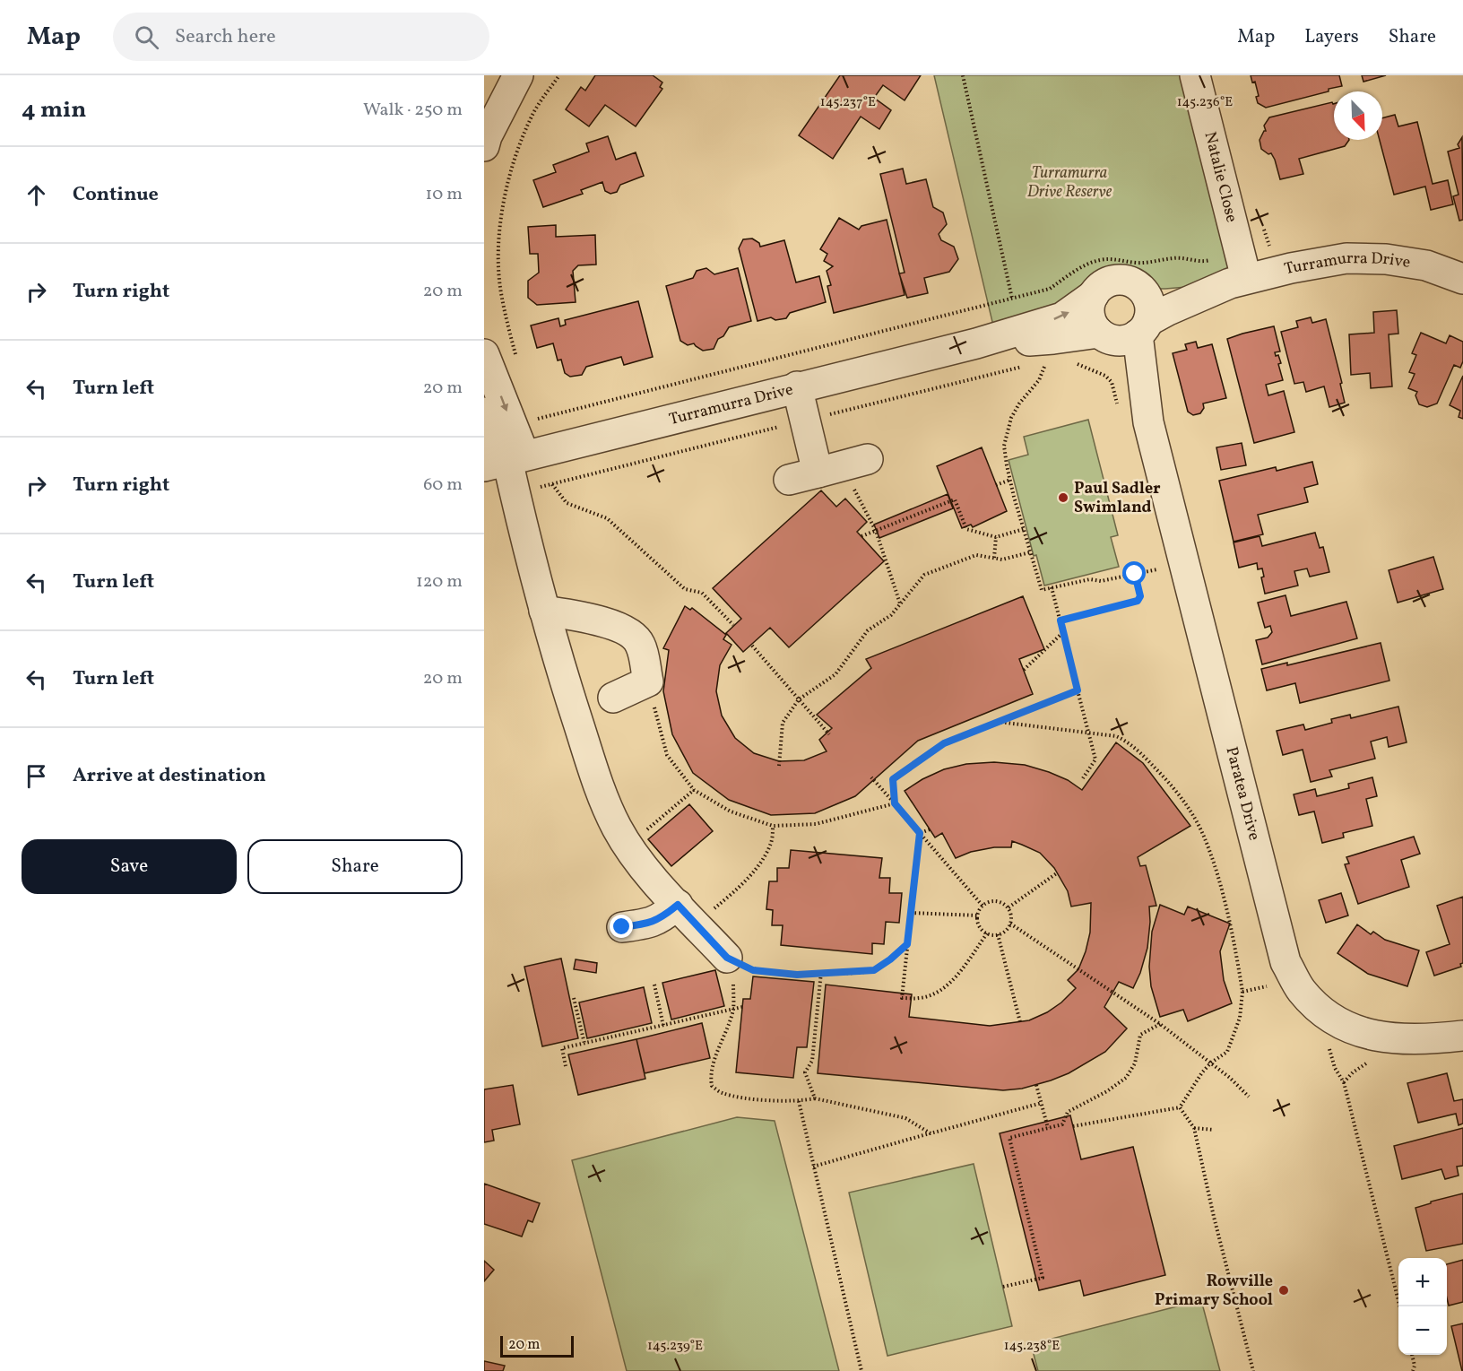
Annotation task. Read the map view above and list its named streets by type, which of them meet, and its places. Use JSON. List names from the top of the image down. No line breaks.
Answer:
{"streets":{"street":["Natalie Close","Turramurra Drive","Paratea Drive"]},"crossings":[["Natalie Close","Turramurra Drive"],["Turramurra Drive","Paratea Drive"]],"parks":["Turramurra Drive Reserve"],"places":["Paul Sadler Swimland","Rowville Primary School"],"scale_bar":"20 m","north":"bottom right","page":{"header":"Map","search":"Search here","nav":["Map","Layers","Share"],"heading":["4 min","Walk · 250 m"],"list":[["Continue","10 m"],["Turn right","20 m"],["Turn left","20 m"],["Turn right","60 m"],["Turn left","120 m"],["Turn left","20 m"],"Arrive at destination"],"buttons":["Save","Share"],"map_buttons":["+","−"],"scale":"20 m"},"coordinates":["145.237°E","145.236°E","145.239°E","145.238°E"]}
